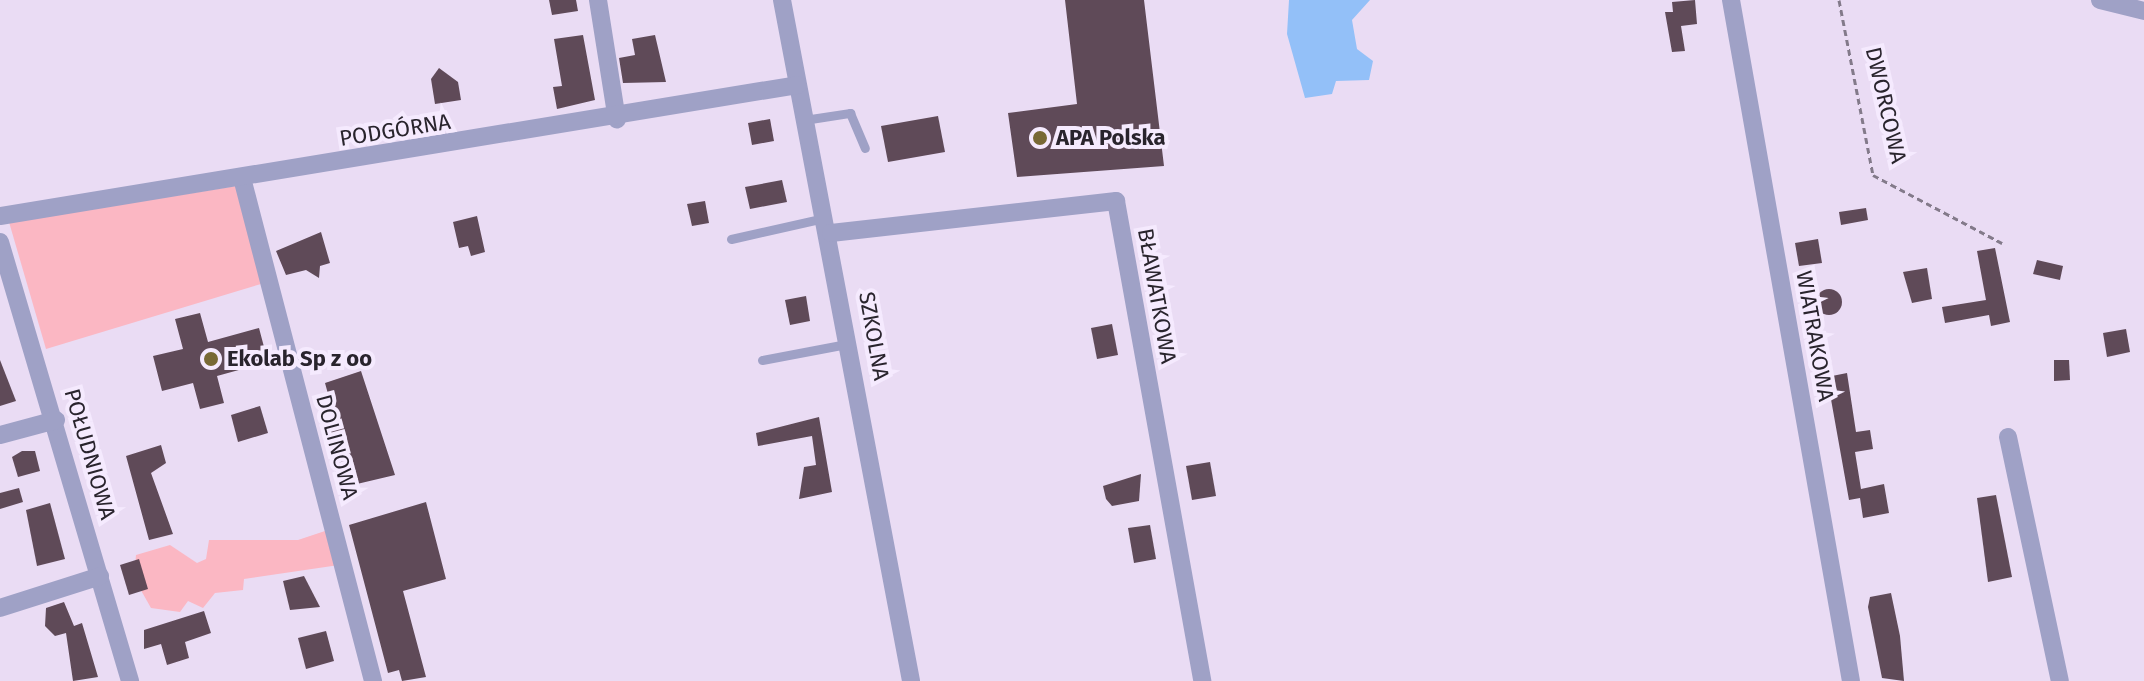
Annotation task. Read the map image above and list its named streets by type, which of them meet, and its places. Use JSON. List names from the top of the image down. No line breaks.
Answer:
{"streets":{"street":["PODGÓRNA","BŁAWATKOWA","SZKOLNA","WIATRAKOWA","DOLINOWA","POŁUDNIOWA"],"path":["DWORCOWA"]},"crossings":[["PODGÓRNA","SZKOLNA"],["PODGÓRNA","DOLINOWA"],["BŁAWATKOWA","SZKOLNA"]],"places":["APA Polska","Ekolab Sp z oo"]}
